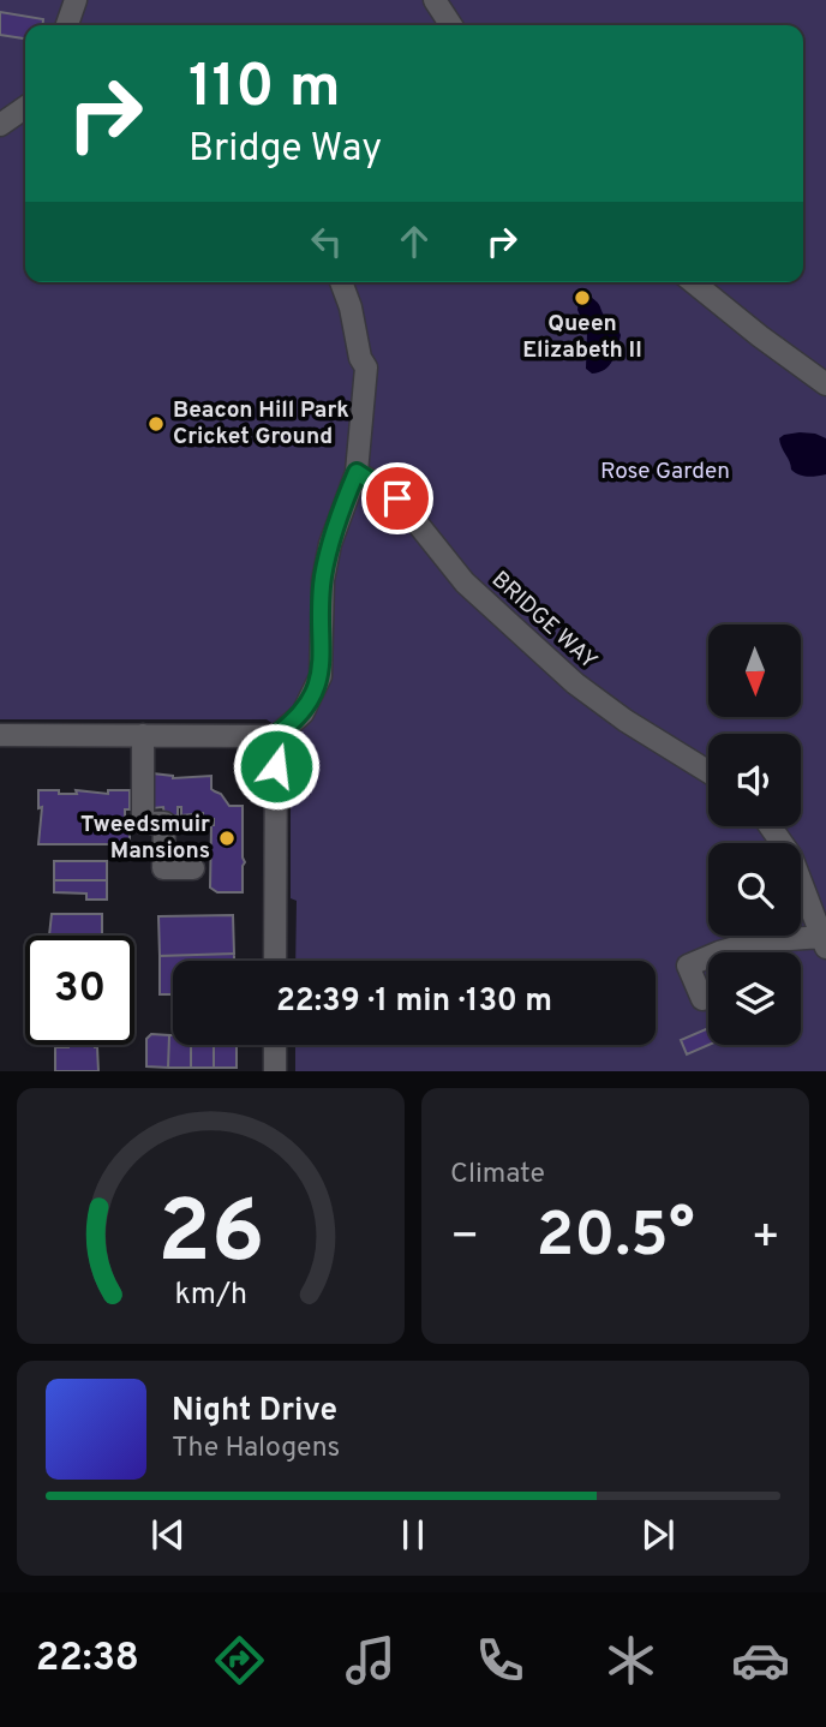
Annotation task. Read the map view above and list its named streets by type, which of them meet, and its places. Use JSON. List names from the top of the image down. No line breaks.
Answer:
{"streets":{"street":["BRIDGE WAY"]},"parks":["Rose Garden"],"places":["Queen Elizabeth II","Beacon Hill Park Cricket Ground","Tweedsmuir Mansions"],"north":"bottom","page":{"turn":["110 m","Bridge Way"],"limit":"30","trip":"22:39 · 1 min · 130 m","tile":"Climate","heat":["−","20.5°","+"],"song":["Night Drive","The Halogens"],"tabs":"22:38","gauge":["26","km/h"]}}
